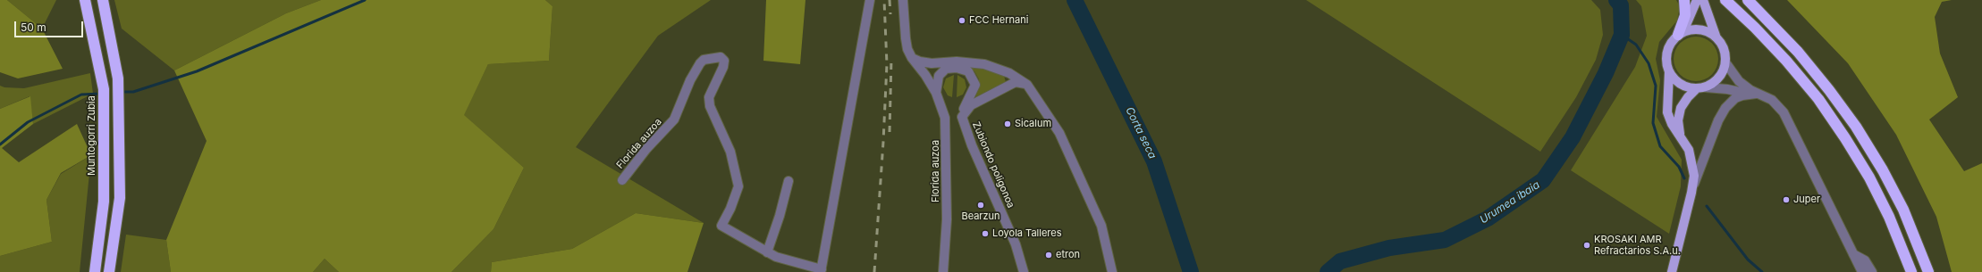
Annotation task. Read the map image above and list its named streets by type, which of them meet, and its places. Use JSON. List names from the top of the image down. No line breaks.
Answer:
{"streets":{"highway":["Muntogorri Zubia"],"street":["Florida auzoa","Zubiondo poligonoa"]},"water":["Corta seca","Urumea ibaia"],"places":["FCC Hernani","Sicalum","Juper","Bearzun","Loyola Talleres","KROSAKI AMR Refractarios S.A.u.","etron"],"scale_bar":"50 m"}
